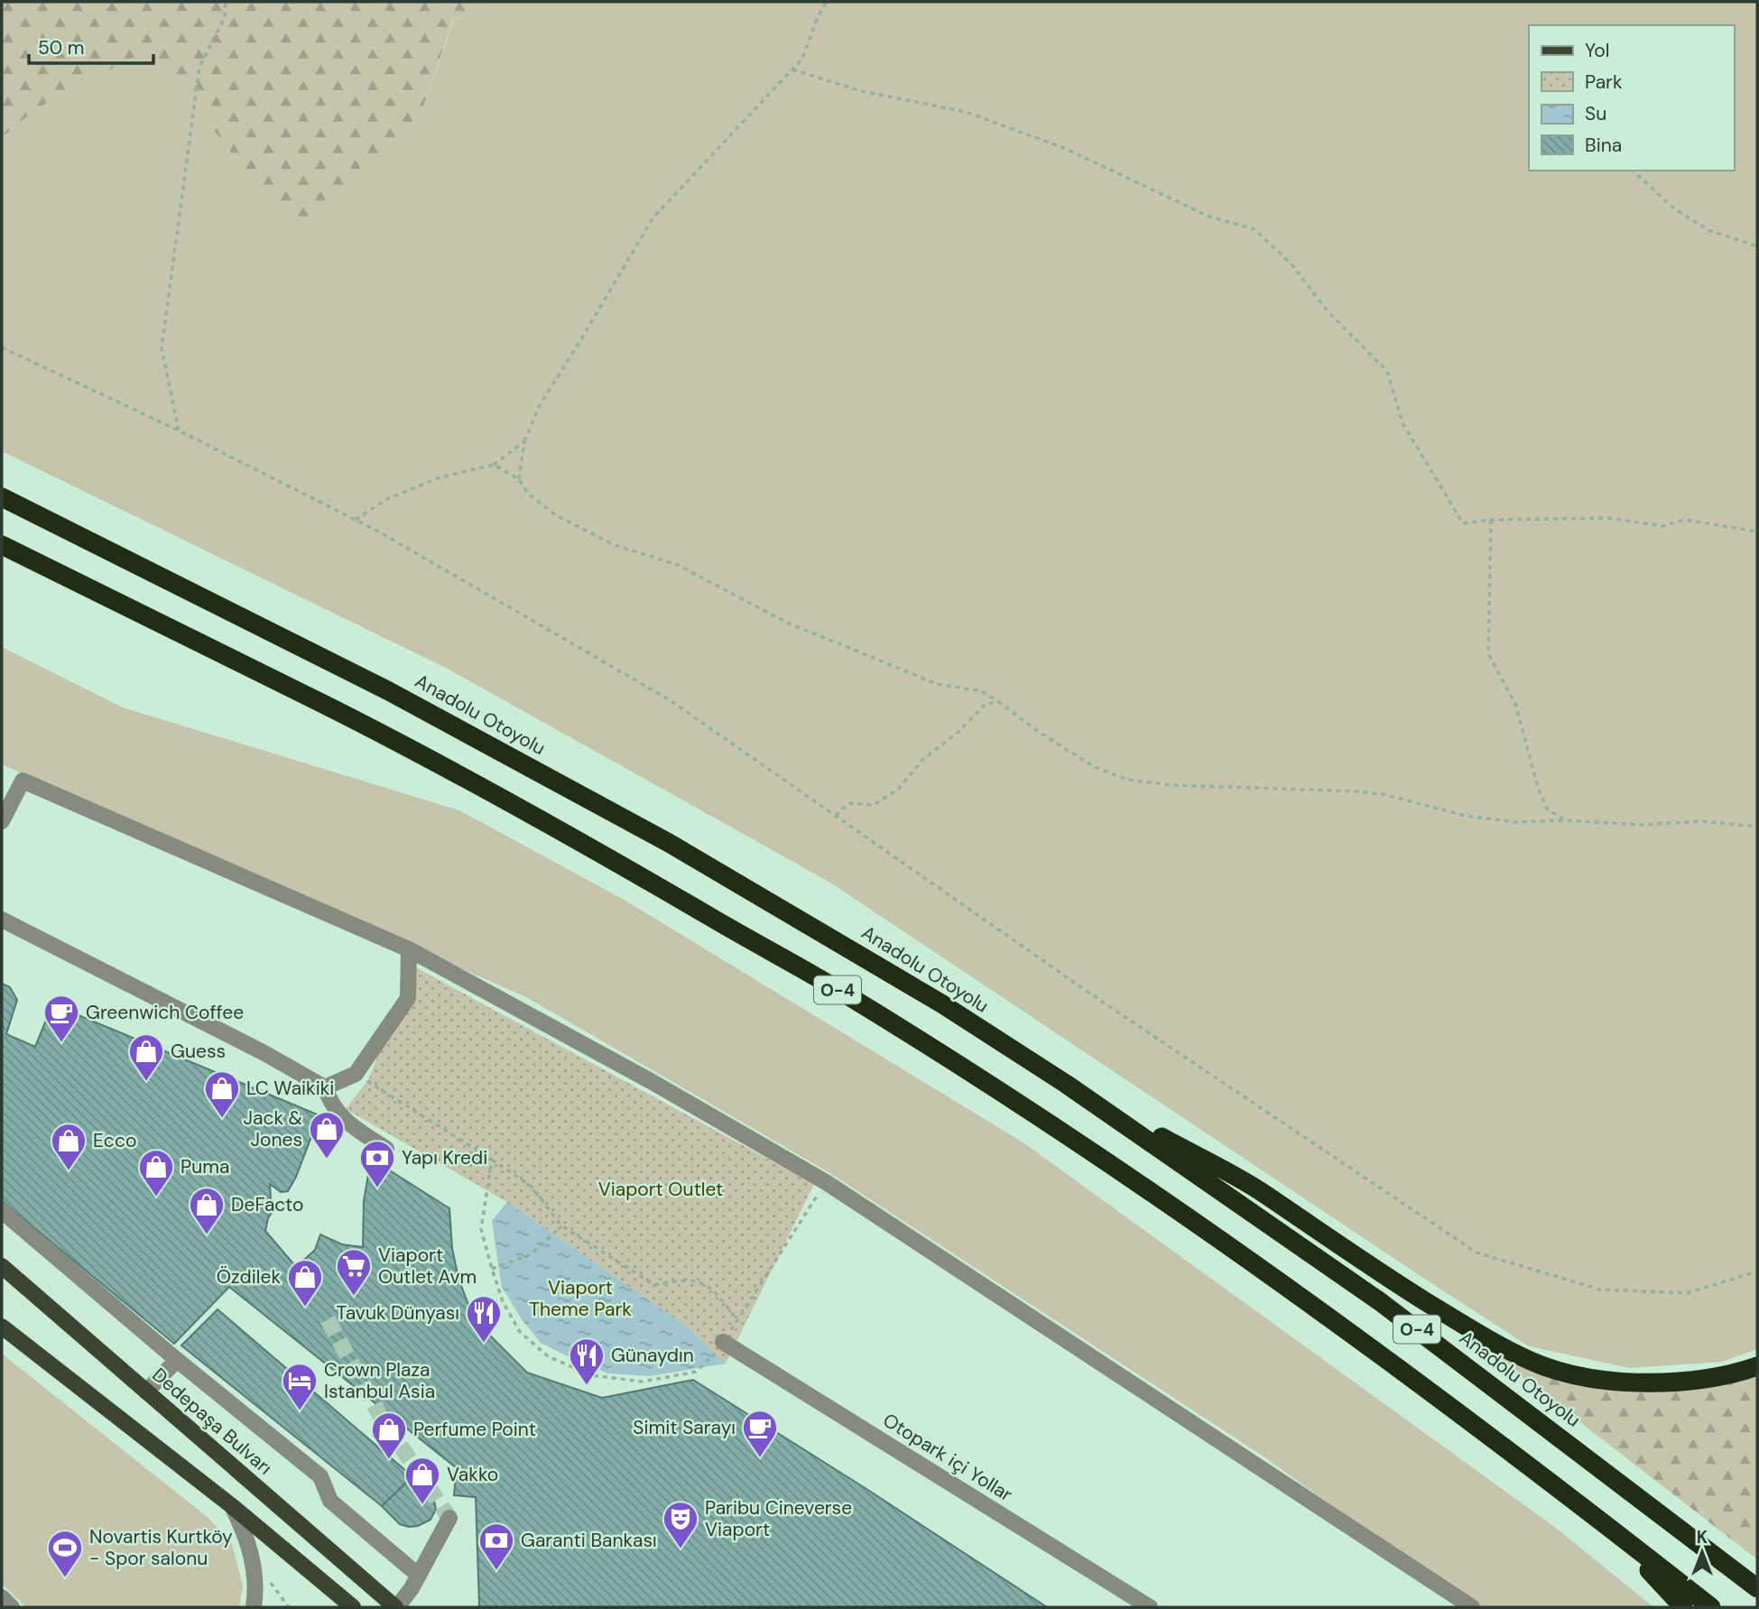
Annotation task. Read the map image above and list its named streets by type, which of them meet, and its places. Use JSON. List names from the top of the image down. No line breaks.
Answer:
{"streets":{"highway":["Anadolu Otoyolu","O-4"],"main road":["Dedepaşa Bulvarı"],"street":["Otopark içi Yollar"]},"parks":["Viaport Outlet","Viaport Theme Park"],"places":{"cafe":["Greenwich Coffee","Simit Sarayı"],"shop":["Guess","LC Waikiki","Jack & Jones","Ecco","Puma","DeFacto","Özdilek","Perfume Point","Vakko"],"bank":["Yapı Kredi","Garanti Bankası"],"supermarket":["Viaport Outlet Avm"],"restaurant":["Tavuk Dünyası","Günaydın"],"hotel":["Crown Plaza Istanbul Asia"],"theatre":["Paribu Cineverse Viaport"],"sports":["Novartis Kurtköy - Spor salonu"]},"legend":["Yol","Park","Su","Bina"],"scale_bar":"50 m","north":"top"}
